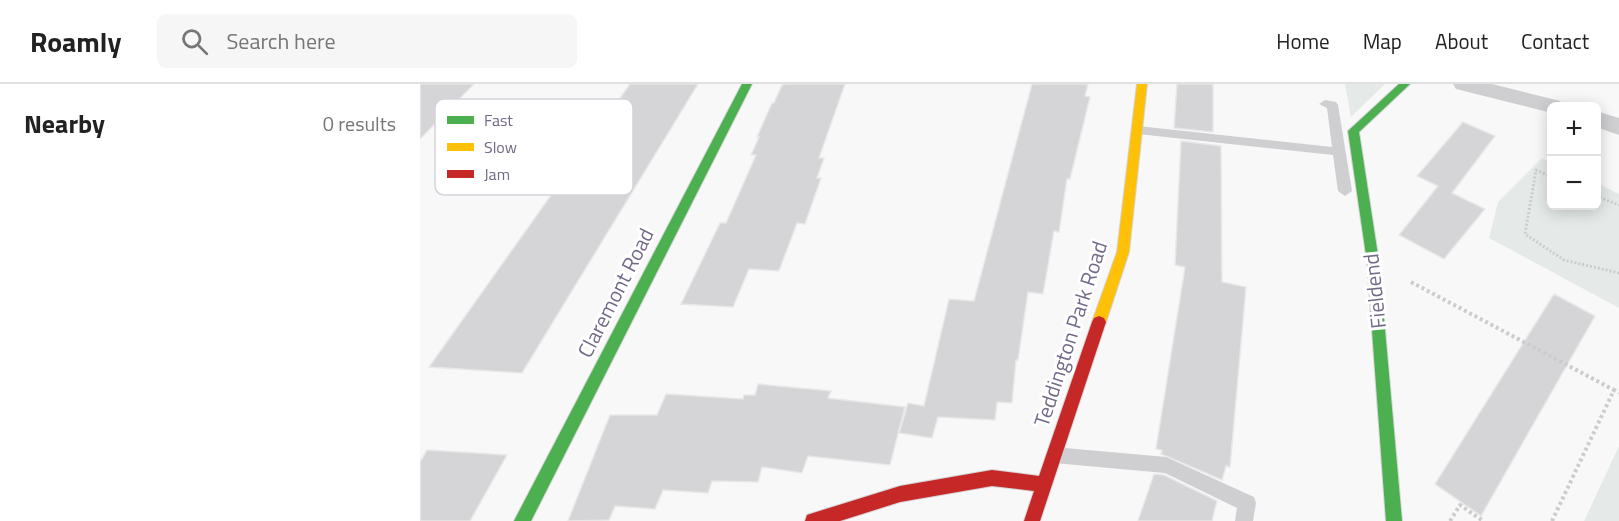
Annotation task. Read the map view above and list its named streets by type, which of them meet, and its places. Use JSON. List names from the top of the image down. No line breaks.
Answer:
{"streets":{"street":["Fieldend","Claremont Road","Teddington Park Road"]},"legend":["Fast","Slow","Jam"],"page":{"header":"Roamly","search":"Search here","nav":["Home","Map","About","Contact"],"heading":["Nearby","0 results"],"map_buttons":["+","−"]}}
